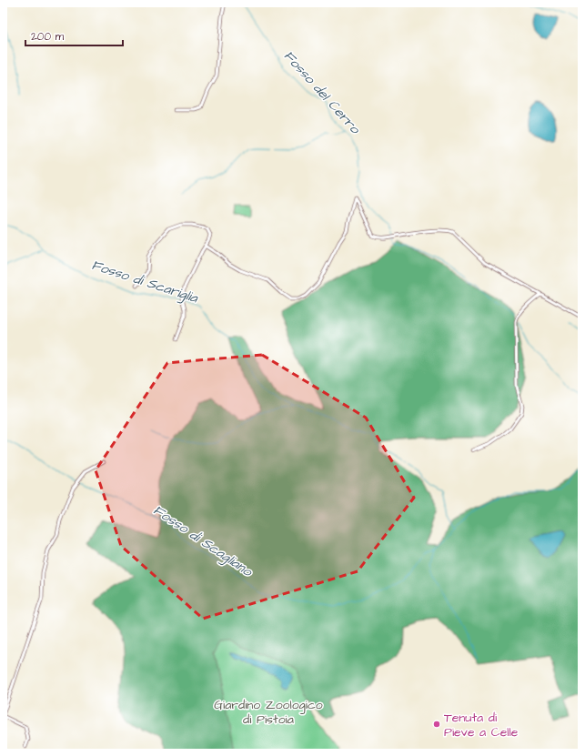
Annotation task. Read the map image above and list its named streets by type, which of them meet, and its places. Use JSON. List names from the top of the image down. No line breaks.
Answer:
{"water":["Fosso del Cerro","Fosso di Scariglia","Fosso di Scagliano"],"parks":["Giardino Zoologico di Pistoia"],"places":["Tenuta di Pieve a Celle"],"scale_bar":"200 m"}
